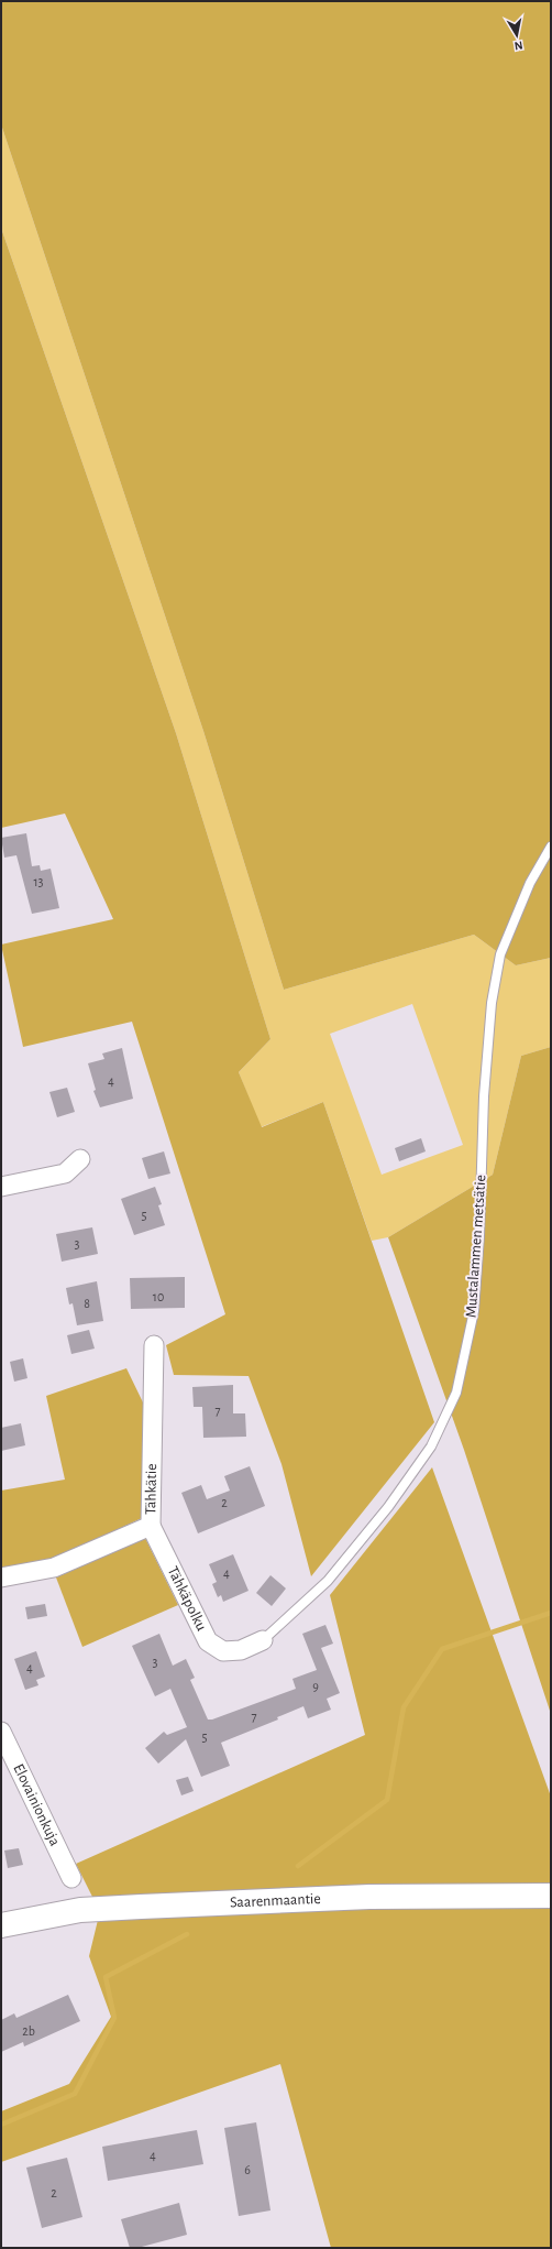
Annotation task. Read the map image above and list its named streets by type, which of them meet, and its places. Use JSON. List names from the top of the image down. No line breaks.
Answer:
{"streets":{"street":["Tähkätie","Tähkäpolku","Elovainionkuja","Saarenmaantie"],"lane":["Mustalammen metsätie"]},"crossings":[["Mustalammen metsätie","Tähkäpolku"],["Tähkätie","Tähkäpolku"]],"house_numbers":["13","4","5","3","10","8","7","2","4","3","4","9","7","5","2b","4","6","2"],"north":"bottom"}
